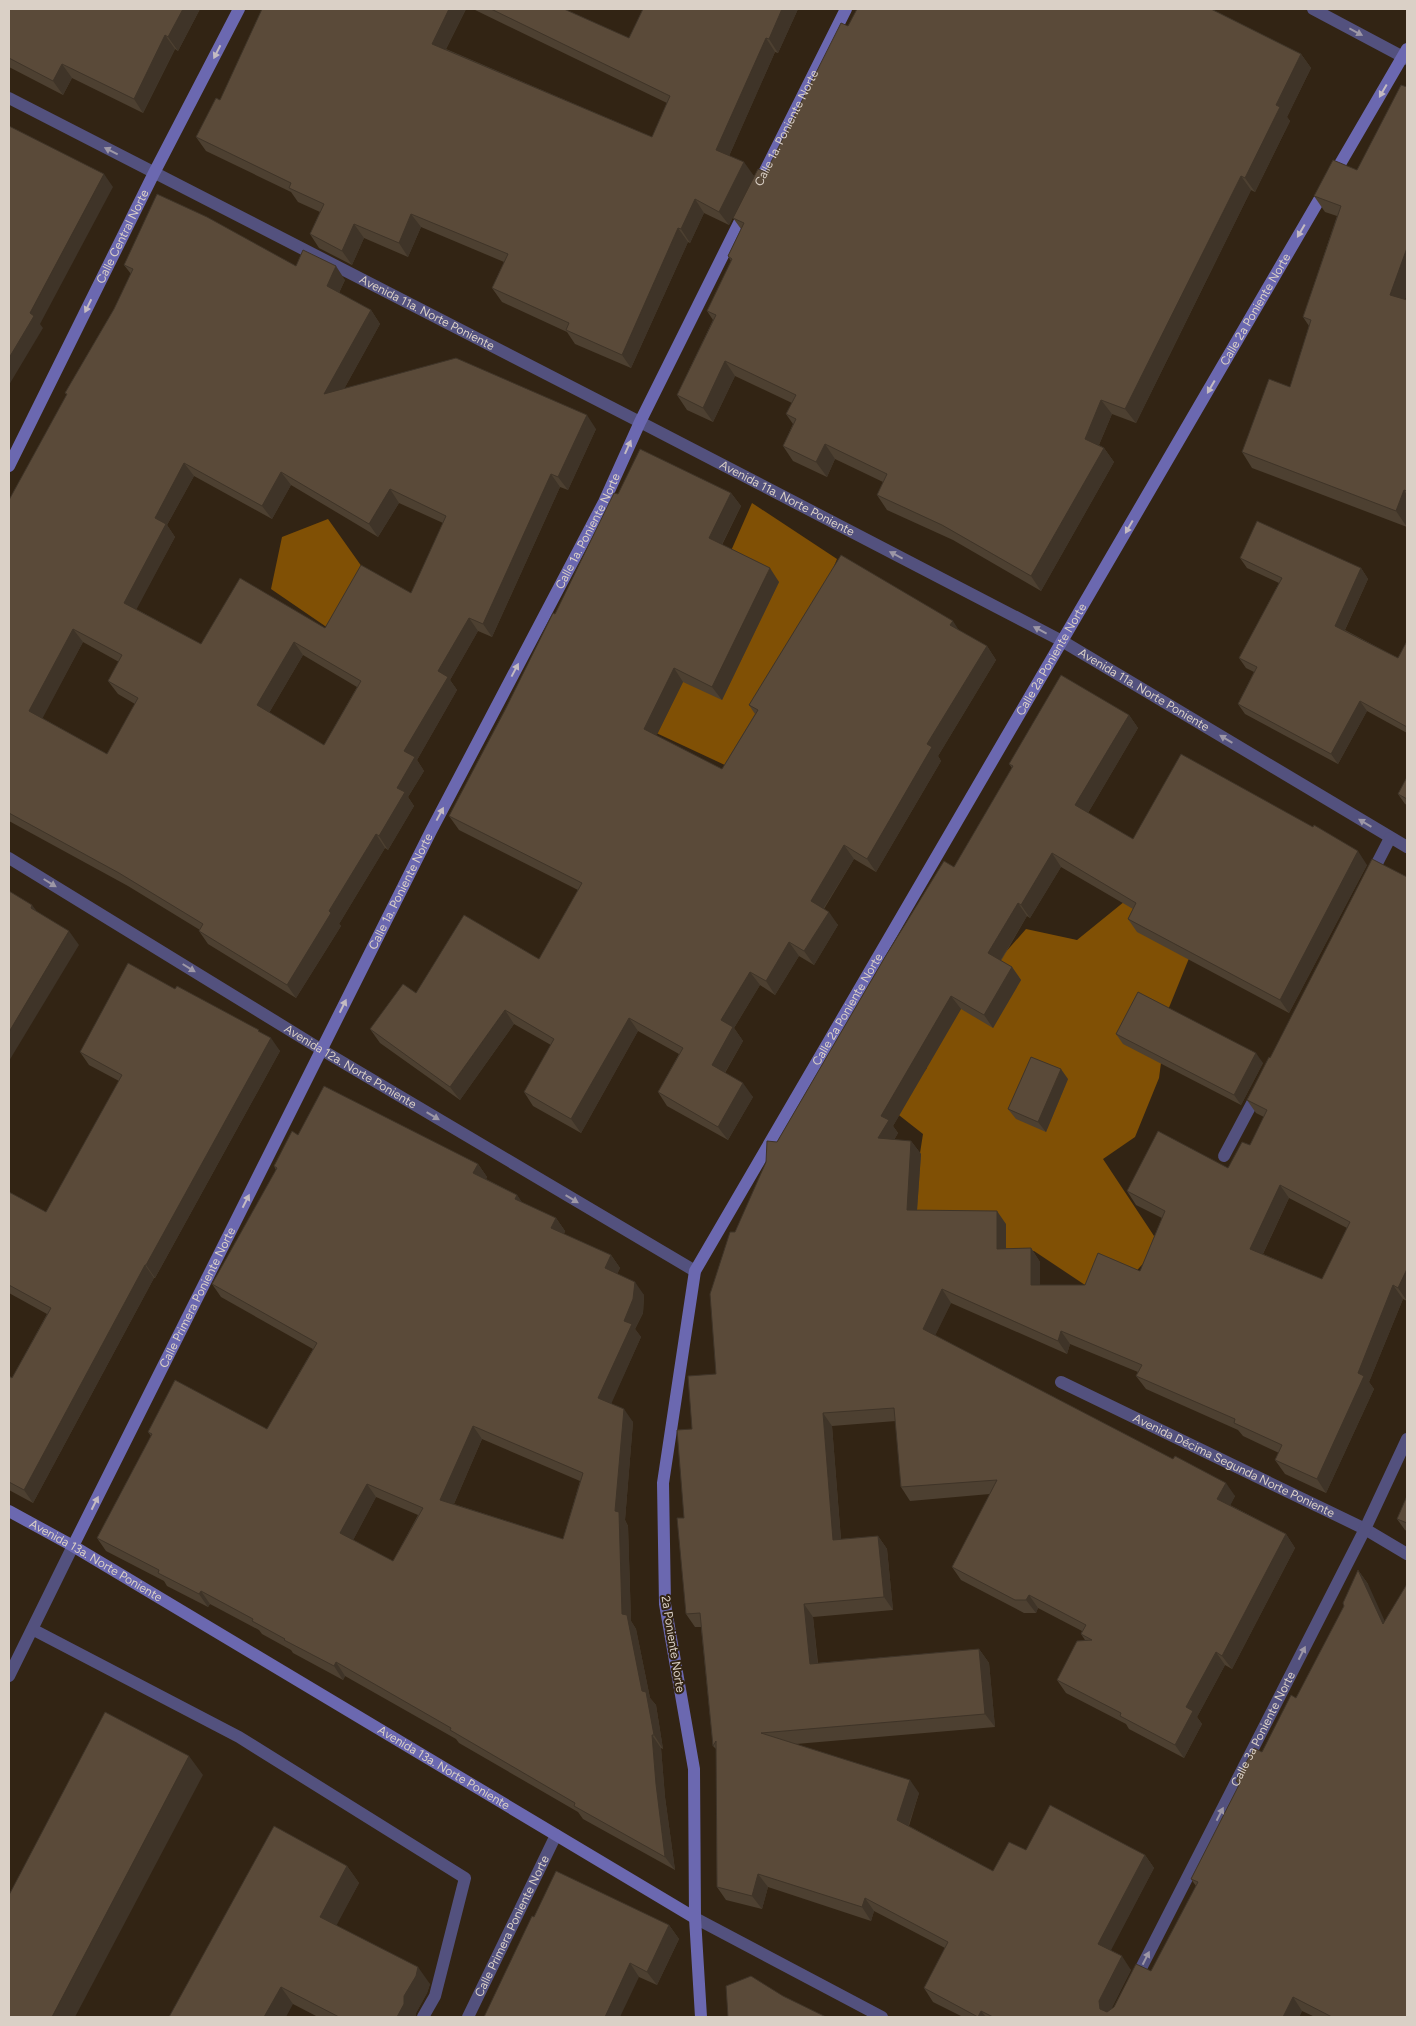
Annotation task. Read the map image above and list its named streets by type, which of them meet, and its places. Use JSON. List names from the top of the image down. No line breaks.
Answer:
{"streets":{"street":["Calle 1a. Poniente Norte","Calle Central Norte","Calle 2a Poniente Norte","Avenida 11a. Norte Poniente","Avenida 12a. Norte Poniente","Calle Primera Poniente Norte","Avenida Décima Segunda Norte Poniente","Avenida 13a. Norte Poniente","2a Poniente Norte","Calle 3a Poniente Norte"]},"crossings":[["Calle 1a. Poniente Norte","Avenida 11a. Norte Poniente"],["Calle 1a. Poniente Norte","Avenida 12a. Norte Poniente"],["Calle 1a. Poniente Norte","Calle Primera Poniente Norte"],["Calle Central Norte","Avenida 11a. Norte Poniente"],["Calle 2a Poniente Norte","Avenida 11a. Norte Poniente"],["Calle 2a Poniente Norte","Avenida 12a. Norte Poniente"],["Calle 2a Poniente Norte","2a Poniente Norte"],["Avenida 12a. Norte Poniente","Calle Primera Poniente Norte"],["Avenida 12a. Norte Poniente","2a Poniente Norte"],["Calle Primera Poniente Norte","Avenida 13a. Norte Poniente"],["Avenida Décima Segunda Norte Poniente","Calle 3a Poniente Norte"],["Avenida 13a. Norte Poniente","2a Poniente Norte"]],"one_way":["Calle 1a. Poniente Norte","Calle Central Norte","Calle 2a Poniente Norte","Avenida 11a. Norte Poniente","Avenida 12a. Norte Poniente","Calle Primera Poniente Norte","Calle 3a Poniente Norte"]}
